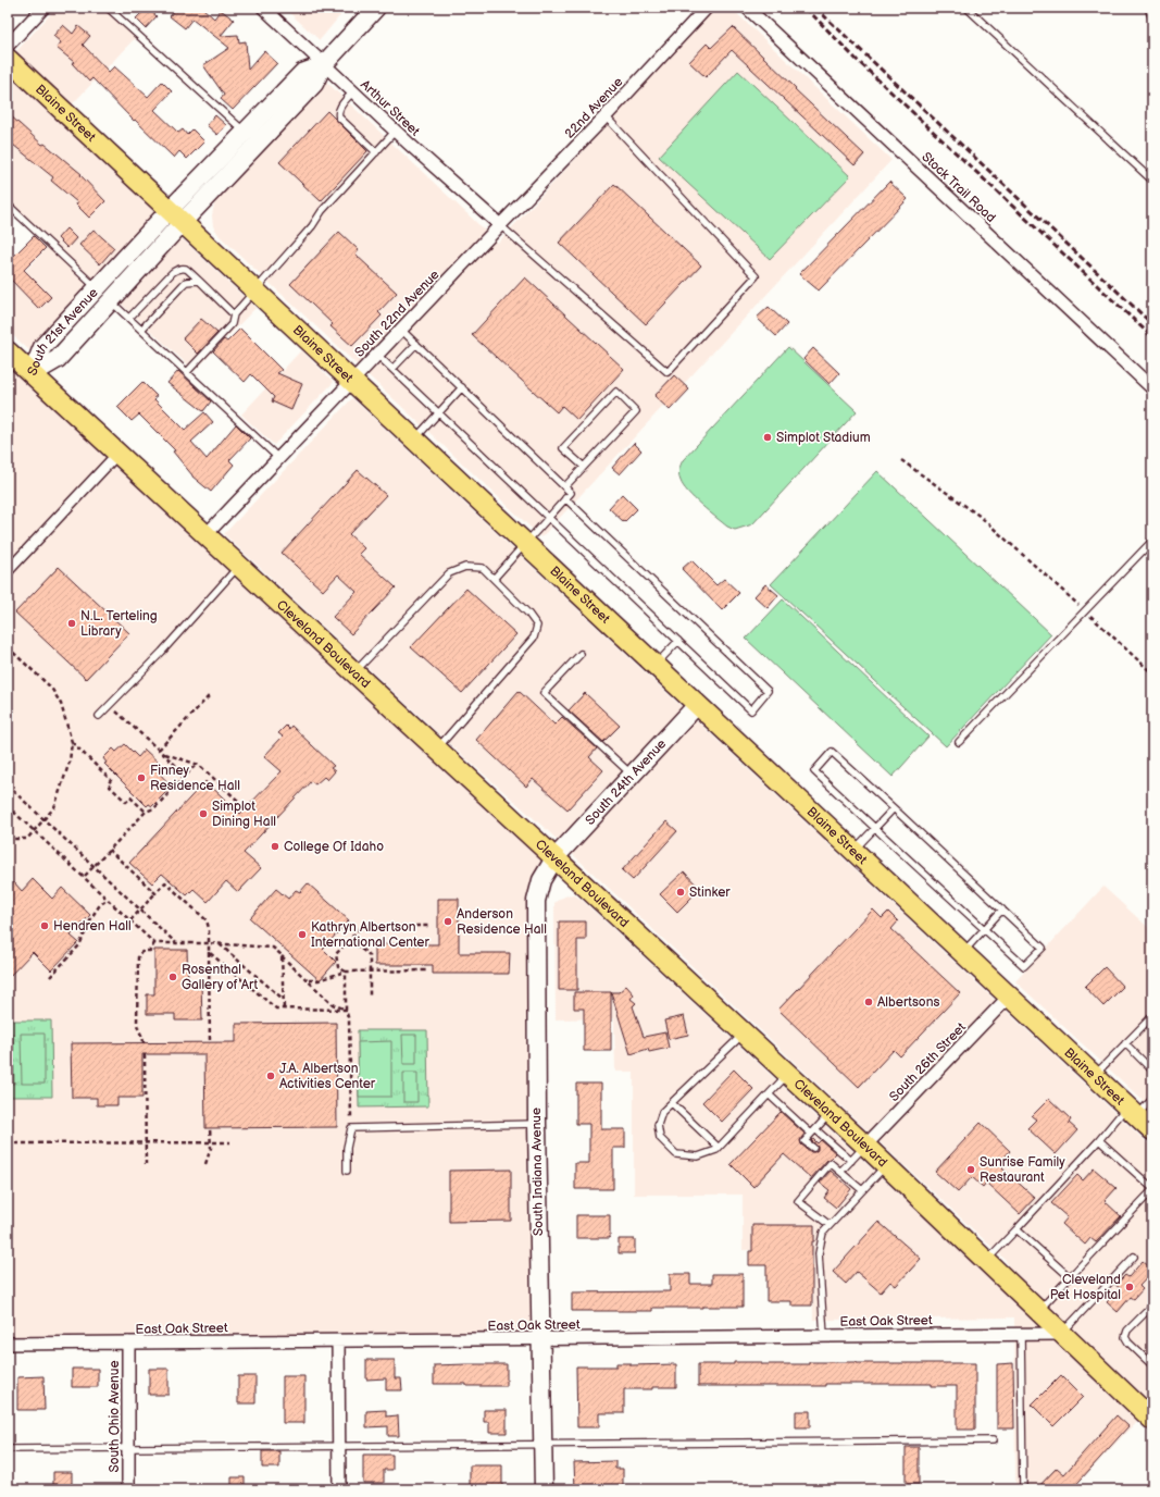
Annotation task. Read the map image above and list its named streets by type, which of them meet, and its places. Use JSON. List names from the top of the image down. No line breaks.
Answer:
{"streets":{"main road":["Blaine Street","South 21st Avenue","Cleveland Boulevard","South 24th Avenue","South Indiana Avenue"],"street":["Arthur Street","22nd Avenue","Stock Trail Road","South 22nd Avenue","South 26th Street","East Oak Street","South Ohio Avenue"]},"crossings":[["Arthur Street","22nd Avenue"],["Arthur Street","South 22nd Avenue"],["Arthur Street","South 21st Avenue"],["22nd Avenue","South 22nd Avenue"],["Blaine Street","South 22nd Avenue"],["Blaine Street","South 21st Avenue"],["Blaine Street","South 24th Avenue"],["Blaine Street","South 26th Street"],["South 22nd Avenue","Cleveland Boulevard"],["South 21st Avenue","Cleveland Boulevard"],["Cleveland Boulevard","South 24th Avenue"],["Cleveland Boulevard","South 26th Street"],["Cleveland Boulevard","South Indiana Avenue"],["Cleveland Boulevard","East Oak Street"],["South 24th Avenue","South Indiana Avenue"],["South Indiana Avenue","East Oak Street"],["East Oak Street","South Ohio Avenue"]],"places":["Simplot Stadium","N.L. Terteling Library","Finney Residence Hall","Simplot Dining Hall","College Of Idaho","Stinker","Anderson Residence Hall","Hendren Hall","Kathryn Albertson International Center","Rosenthal Gallery of Art","Albertsons","J.A. Albertson Activities Center","Sunrise Family Restaurant","Cleveland Pet Hospital"]}
